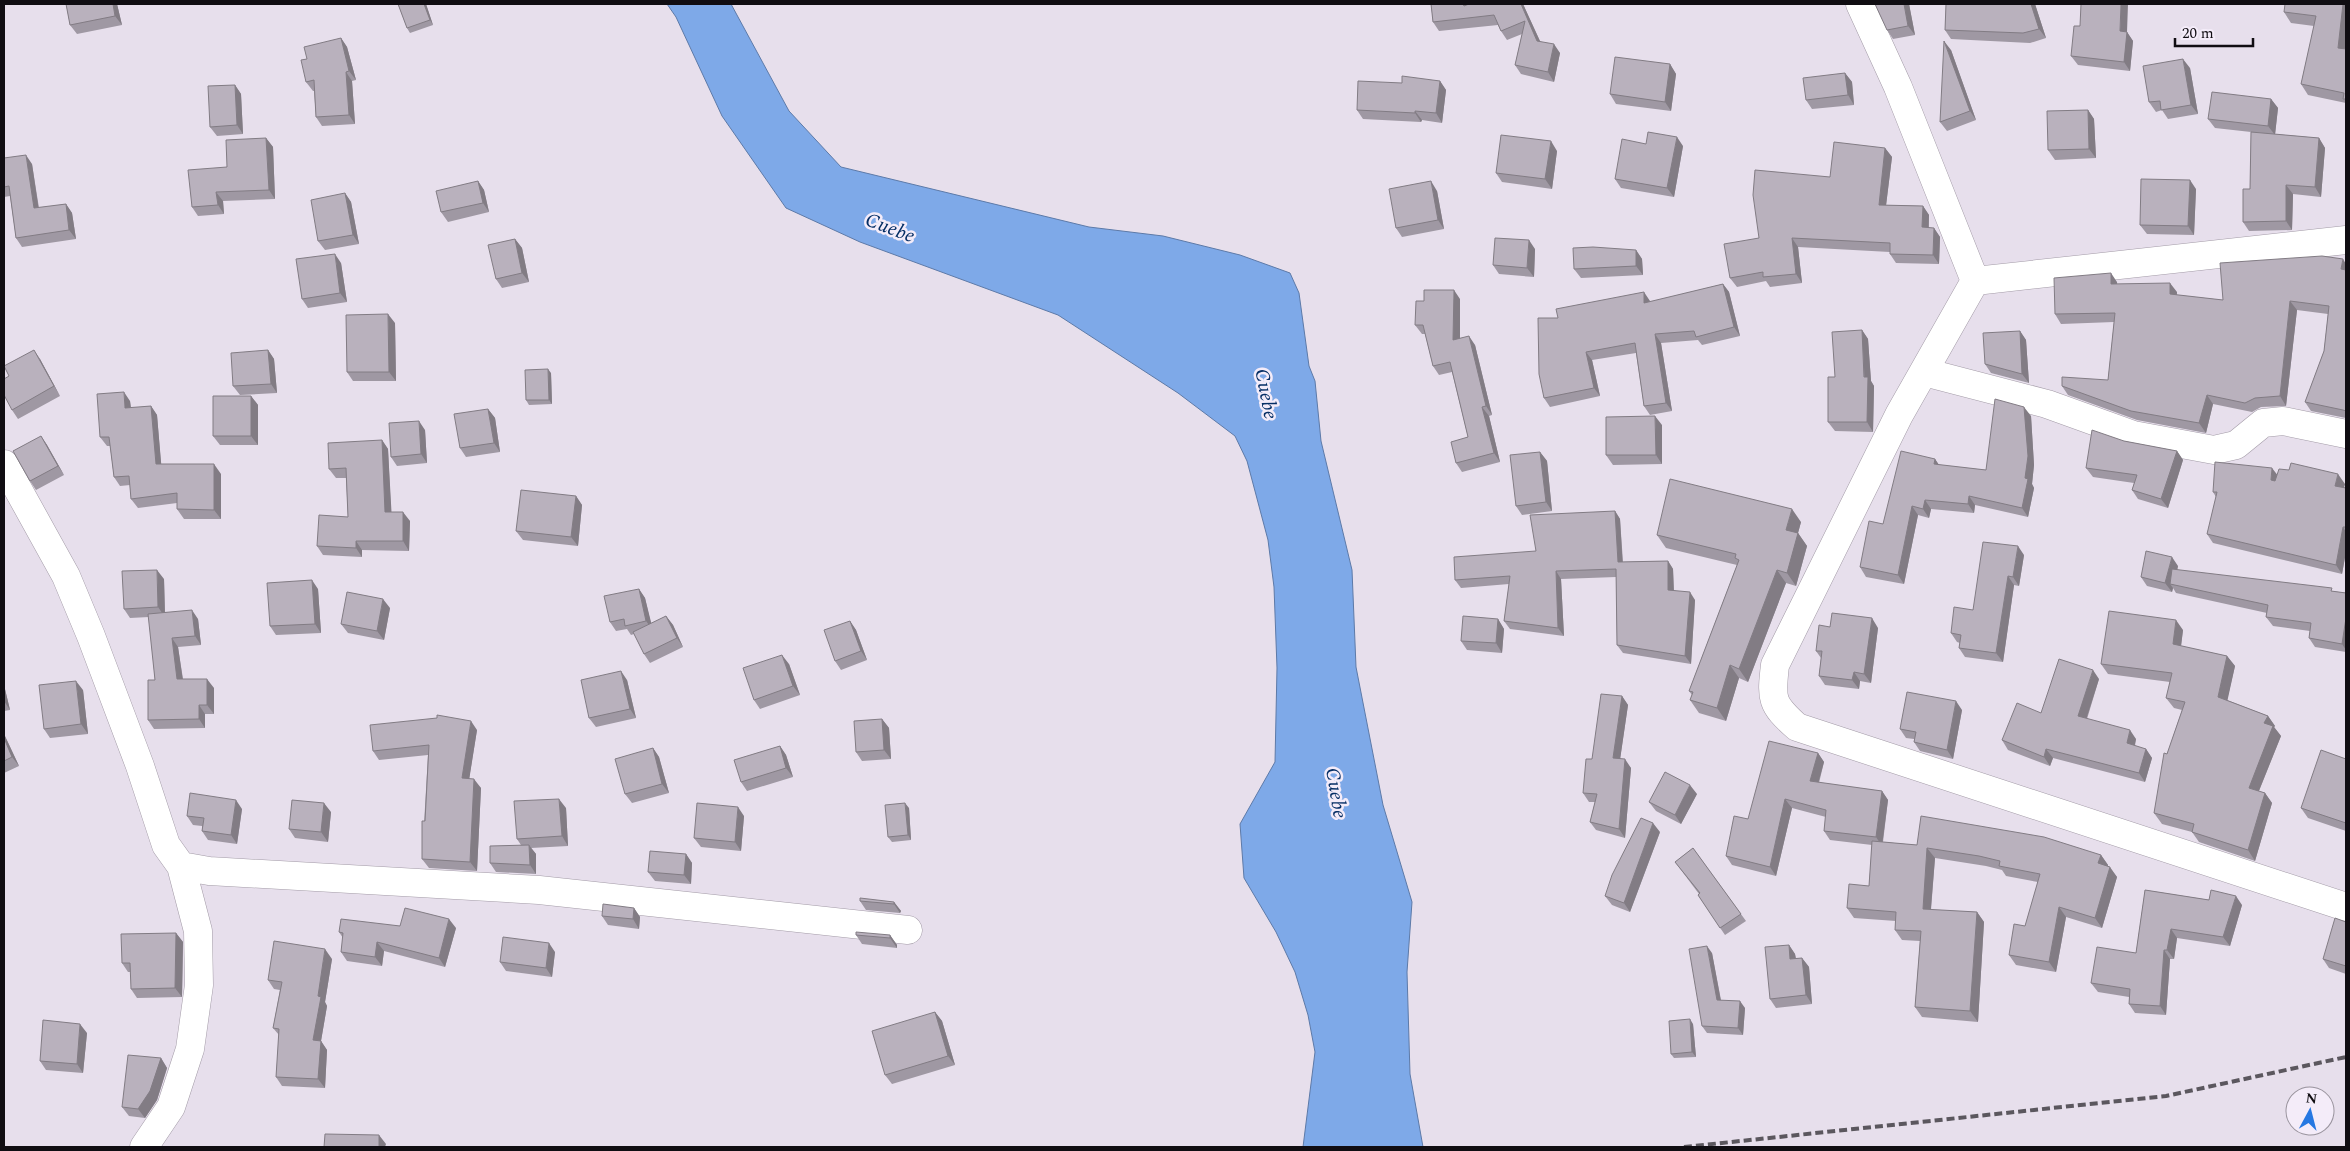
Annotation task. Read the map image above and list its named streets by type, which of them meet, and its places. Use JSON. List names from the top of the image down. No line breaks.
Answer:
{"water":["Cuebe"],"scale_bar":"20 m","north":"top"}
